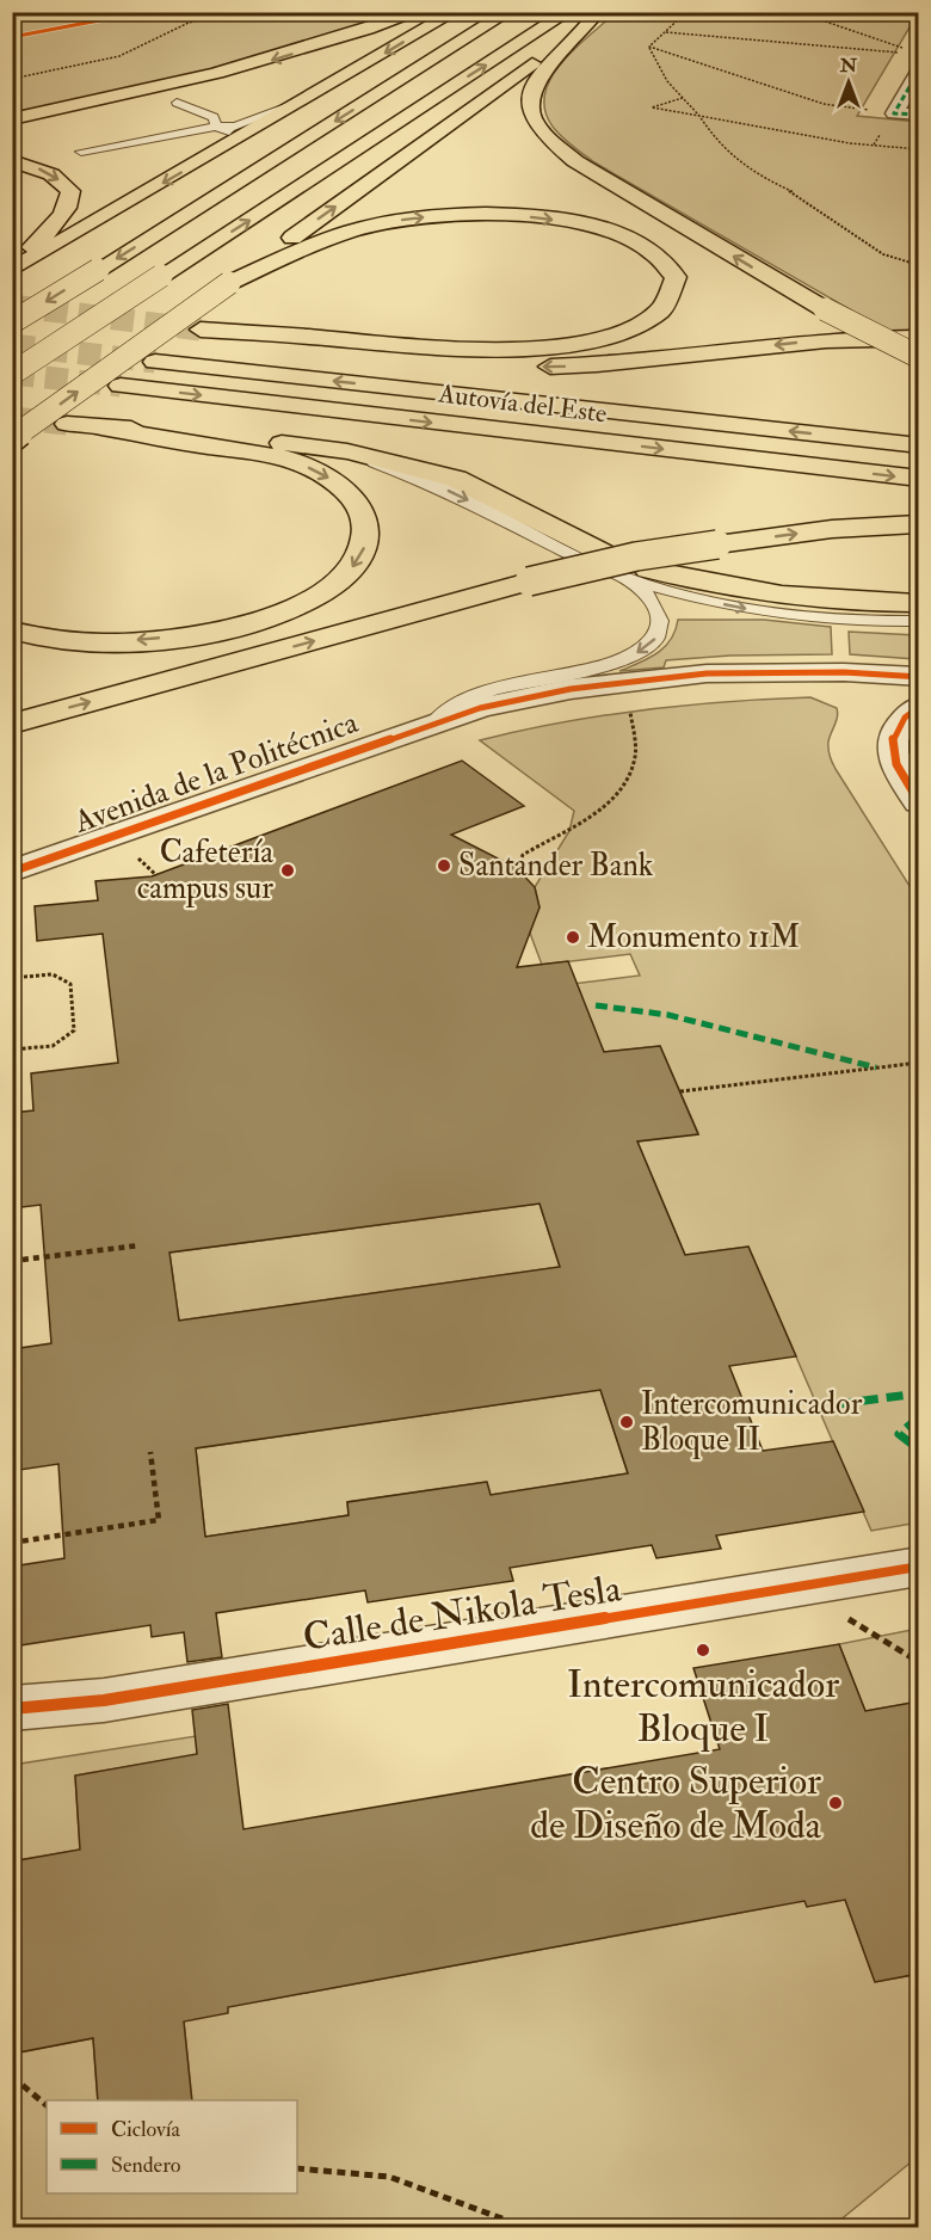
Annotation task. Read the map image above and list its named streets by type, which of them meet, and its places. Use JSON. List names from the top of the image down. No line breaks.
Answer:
{"streets":{"highway":["Autovía del Este"],"street":["Avenida de la Politécnica","Calle de Nikola Tesla"]},"places":["Santander Bank","Cafetería campus sur","Monumento 11M","Intercomunicador Bloque II","Intercomunicador Bloque I","Centro Superior de Diseño de Moda"],"legend":["Ciclovía","Sendero"],"north":"top"}
